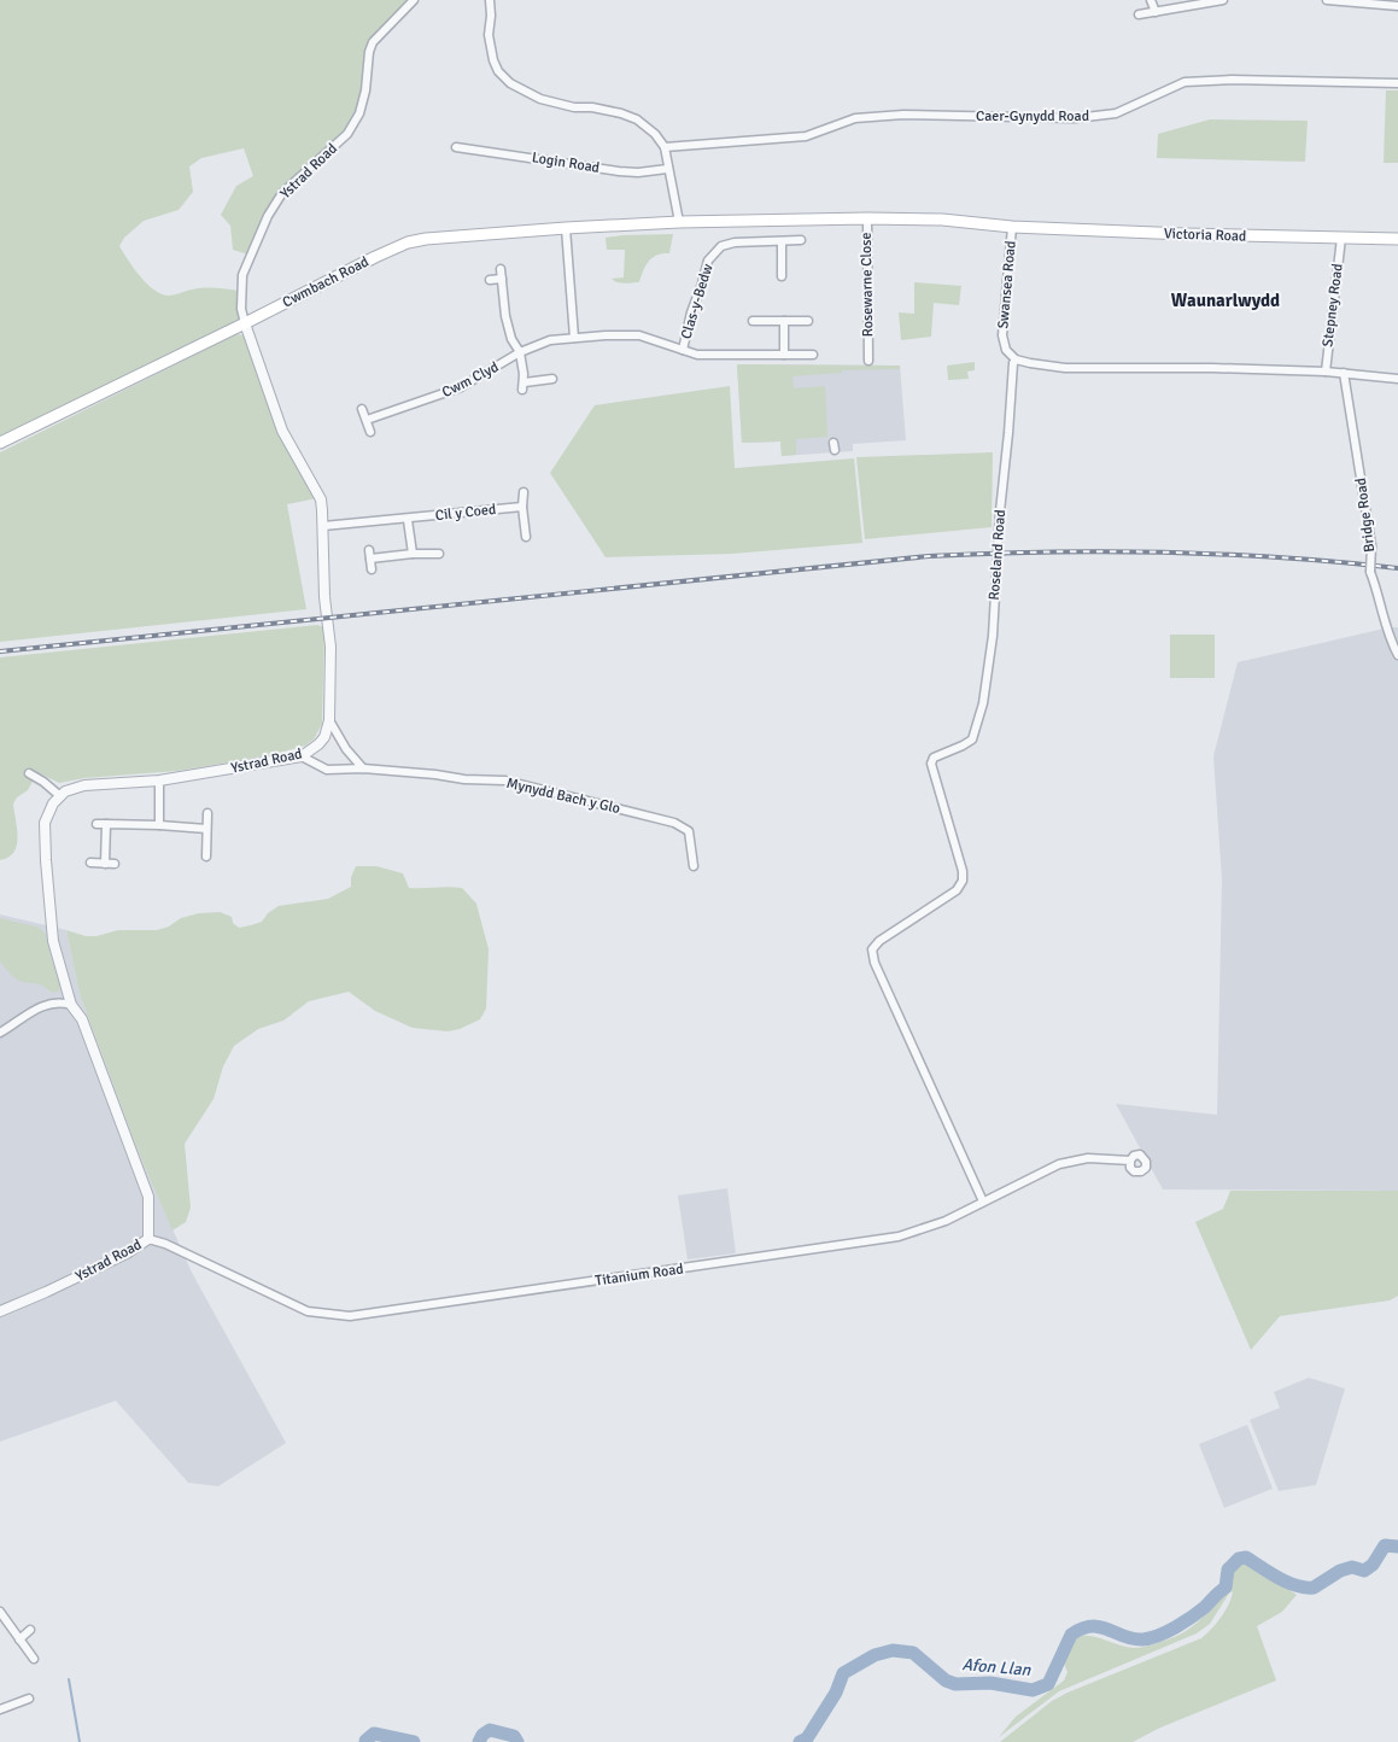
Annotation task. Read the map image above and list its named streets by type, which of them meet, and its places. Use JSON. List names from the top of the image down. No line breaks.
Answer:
{"streets":{"main road":["Victoria Road","Cwmbach Road","Swansea Road"],"street":["Caer-Gynydd Road","Login Road","Ystrad Road","Rosewarne Close","Clas-y-Bedw","Stepney Road","Cwm Clyd","Cil y Coed","Bridge Road","Roseland Road","Mynydd Bach y Glo","Titanium Road"]},"crossings":[["Ystrad Road","Cwmbach Road"],["Ystrad Road","Cil y Coed"],["Ystrad Road","Mynydd Bach y Glo"],["Ystrad Road","Titanium Road"],["Victoria Road","Swansea Road"],["Victoria Road","Stepney Road"],["Cwmbach Road","Swansea Road"],["Rosewarne Close","Swansea Road"],["Swansea Road","Roseland Road"],["Clas-y-Bedw","Cwm Clyd"],["Roseland Road","Titanium Road"]],"districts":["Waunarlwydd"],"water":["Afon Llan"]}
